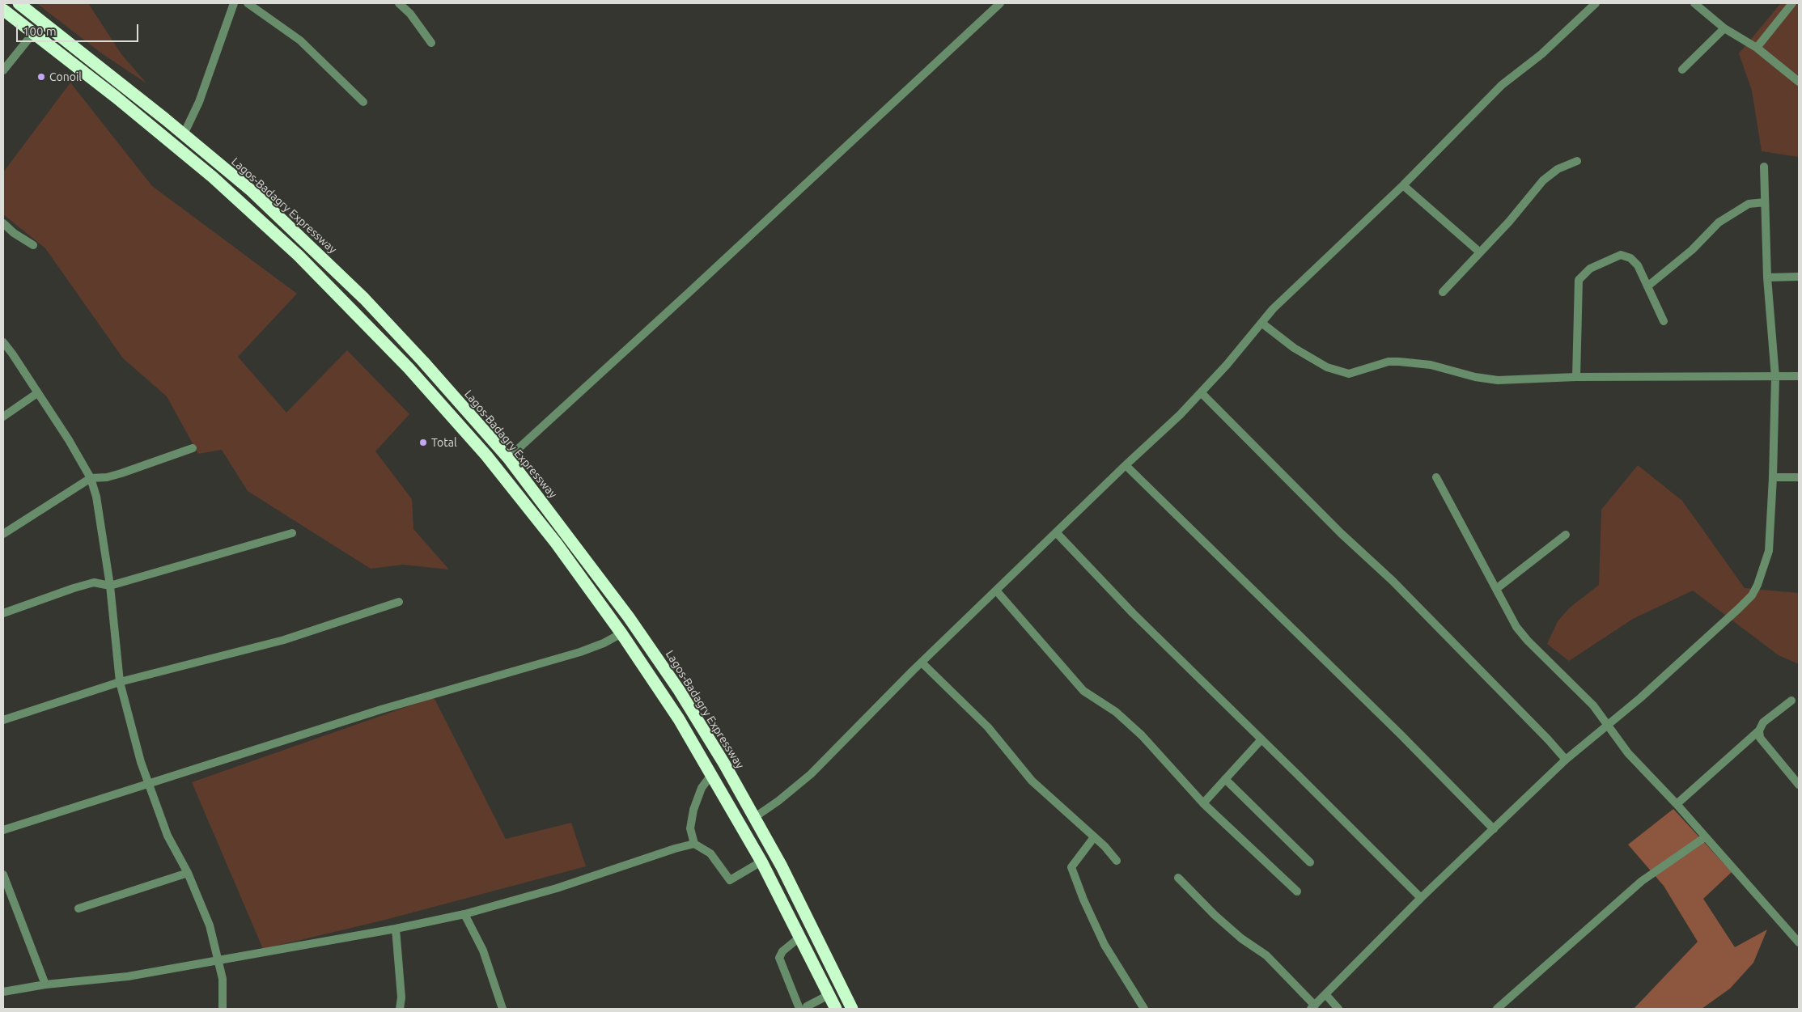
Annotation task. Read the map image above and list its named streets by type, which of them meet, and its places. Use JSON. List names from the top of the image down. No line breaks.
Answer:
{"streets":{"highway":["Lagos-Badagry Expressway"]},"places":["Conoil","Total"],"scale_bar":"100 m"}
